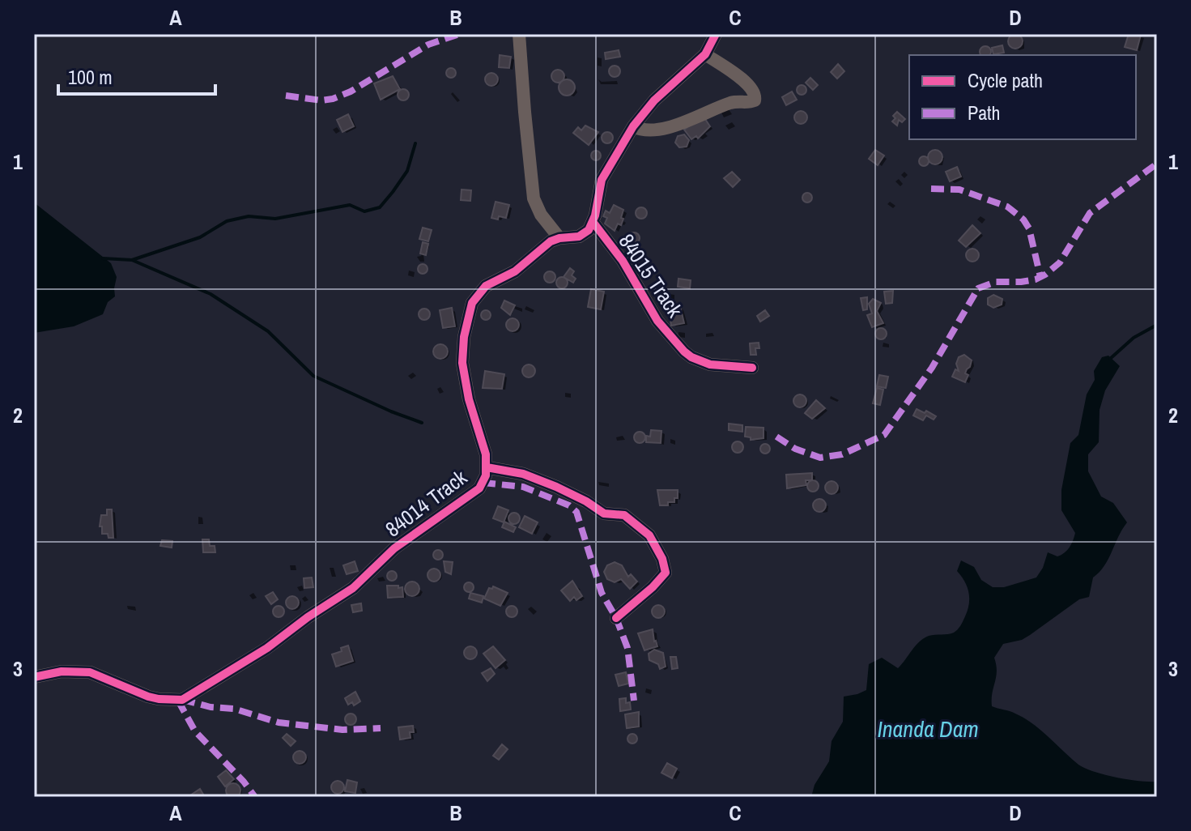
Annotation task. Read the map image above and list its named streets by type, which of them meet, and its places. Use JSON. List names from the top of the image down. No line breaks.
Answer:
{"streets":{"street":["84015 Track","84014 Track"]},"crossings":[["84015 Track","84014 Track"]],"water":["Inanda Dam"],"legend":["Cycle path","Path"],"scale_bar":"100 m","grid":{"columns":["A","B","C","D"],"rows":["1","2","3"]}}
